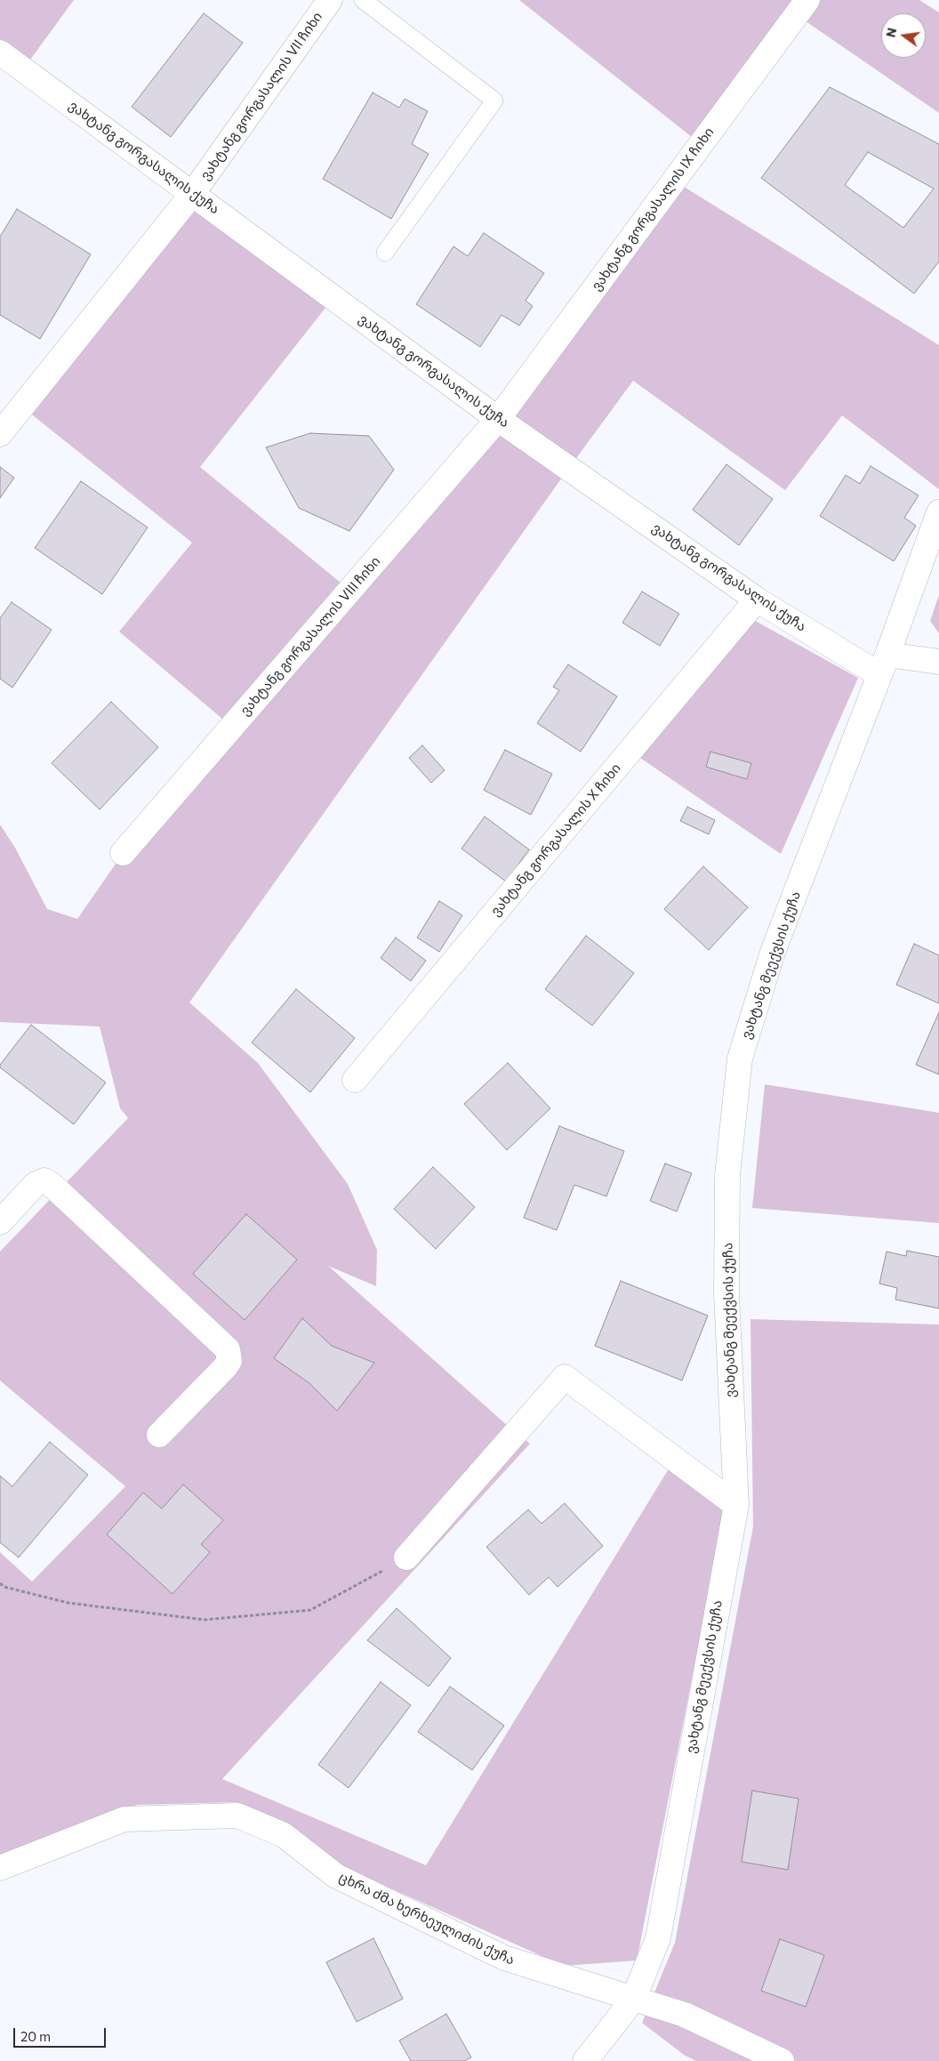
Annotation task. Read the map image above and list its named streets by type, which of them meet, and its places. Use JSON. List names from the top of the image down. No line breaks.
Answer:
{"streets":{"street":["ვახტანგ გორგასალის VII ჩიხი","ვახტანგ გორგასალის ქუჩა","ვახტანგ გორგასალის IX ჩიხი","ვახტანგ გორგასალის VIII ჩიხი","ვახტანგ გორგასალის X ჩიხი","ვახტანგ მეექვსის ქუჩა","ცხრა ძმა ხერხეულიძის ქუჩა"]},"crossings":[["ვახტანგ გორგასალის VII ჩიხი","ვახტანგ გორგასალის ქუჩა"],["ვახტანგ გორგასალის ქუჩა","ვახტანგ გორგასალის IX ჩიხი"],["ვახტანგ გორგასალის ქუჩა","ვახტანგ გორგასალის VIII ჩიხი"],["ვახტანგ გორგასალის ქუჩა","ვახტანგ გორგასალის X ჩიხი"],["ვახტანგ გორგასალის ქუჩა","ვახტანგ მეექვსის ქუჩა"],["ვახტანგ გორგასალის IX ჩიხი","ვახტანგ გორგასალის VIII ჩიხი"],["ვახტანგ მეექვსის ქუჩა","ცხრა ძმა ხერხეულიძის ქუჩა"]],"scale_bar":"20 m","north":"left"}
